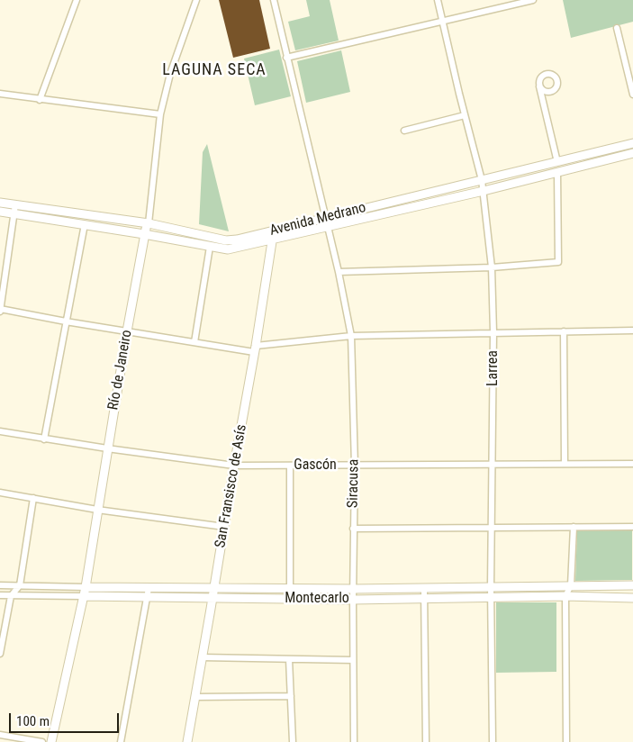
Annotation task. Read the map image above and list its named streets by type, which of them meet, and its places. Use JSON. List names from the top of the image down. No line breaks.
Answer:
{"streets":{"main road":["Avenida Medrano","Río de Janeiro","San Fransisco de Asís","Montecarlo"],"street":["Larrea","Gascón","Siracusa"]},"crossings":[["Avenida Medrano","Larrea"],["Avenida Medrano","Río de Janeiro"],["Avenida Medrano","Siracusa"],["Avenida Medrano","San Fransisco de Asís"],["Larrea","Gascón"],["Larrea","Montecarlo"],["Río de Janeiro","Gascón"],["Río de Janeiro","Montecarlo"],["Gascón","Siracusa"],["Gascón","San Fransisco de Asís"],["Siracusa","Montecarlo"],["San Fransisco de Asís","Montecarlo"]],"districts":["LAGUNA SECA"],"scale_bar":"100 m"}
